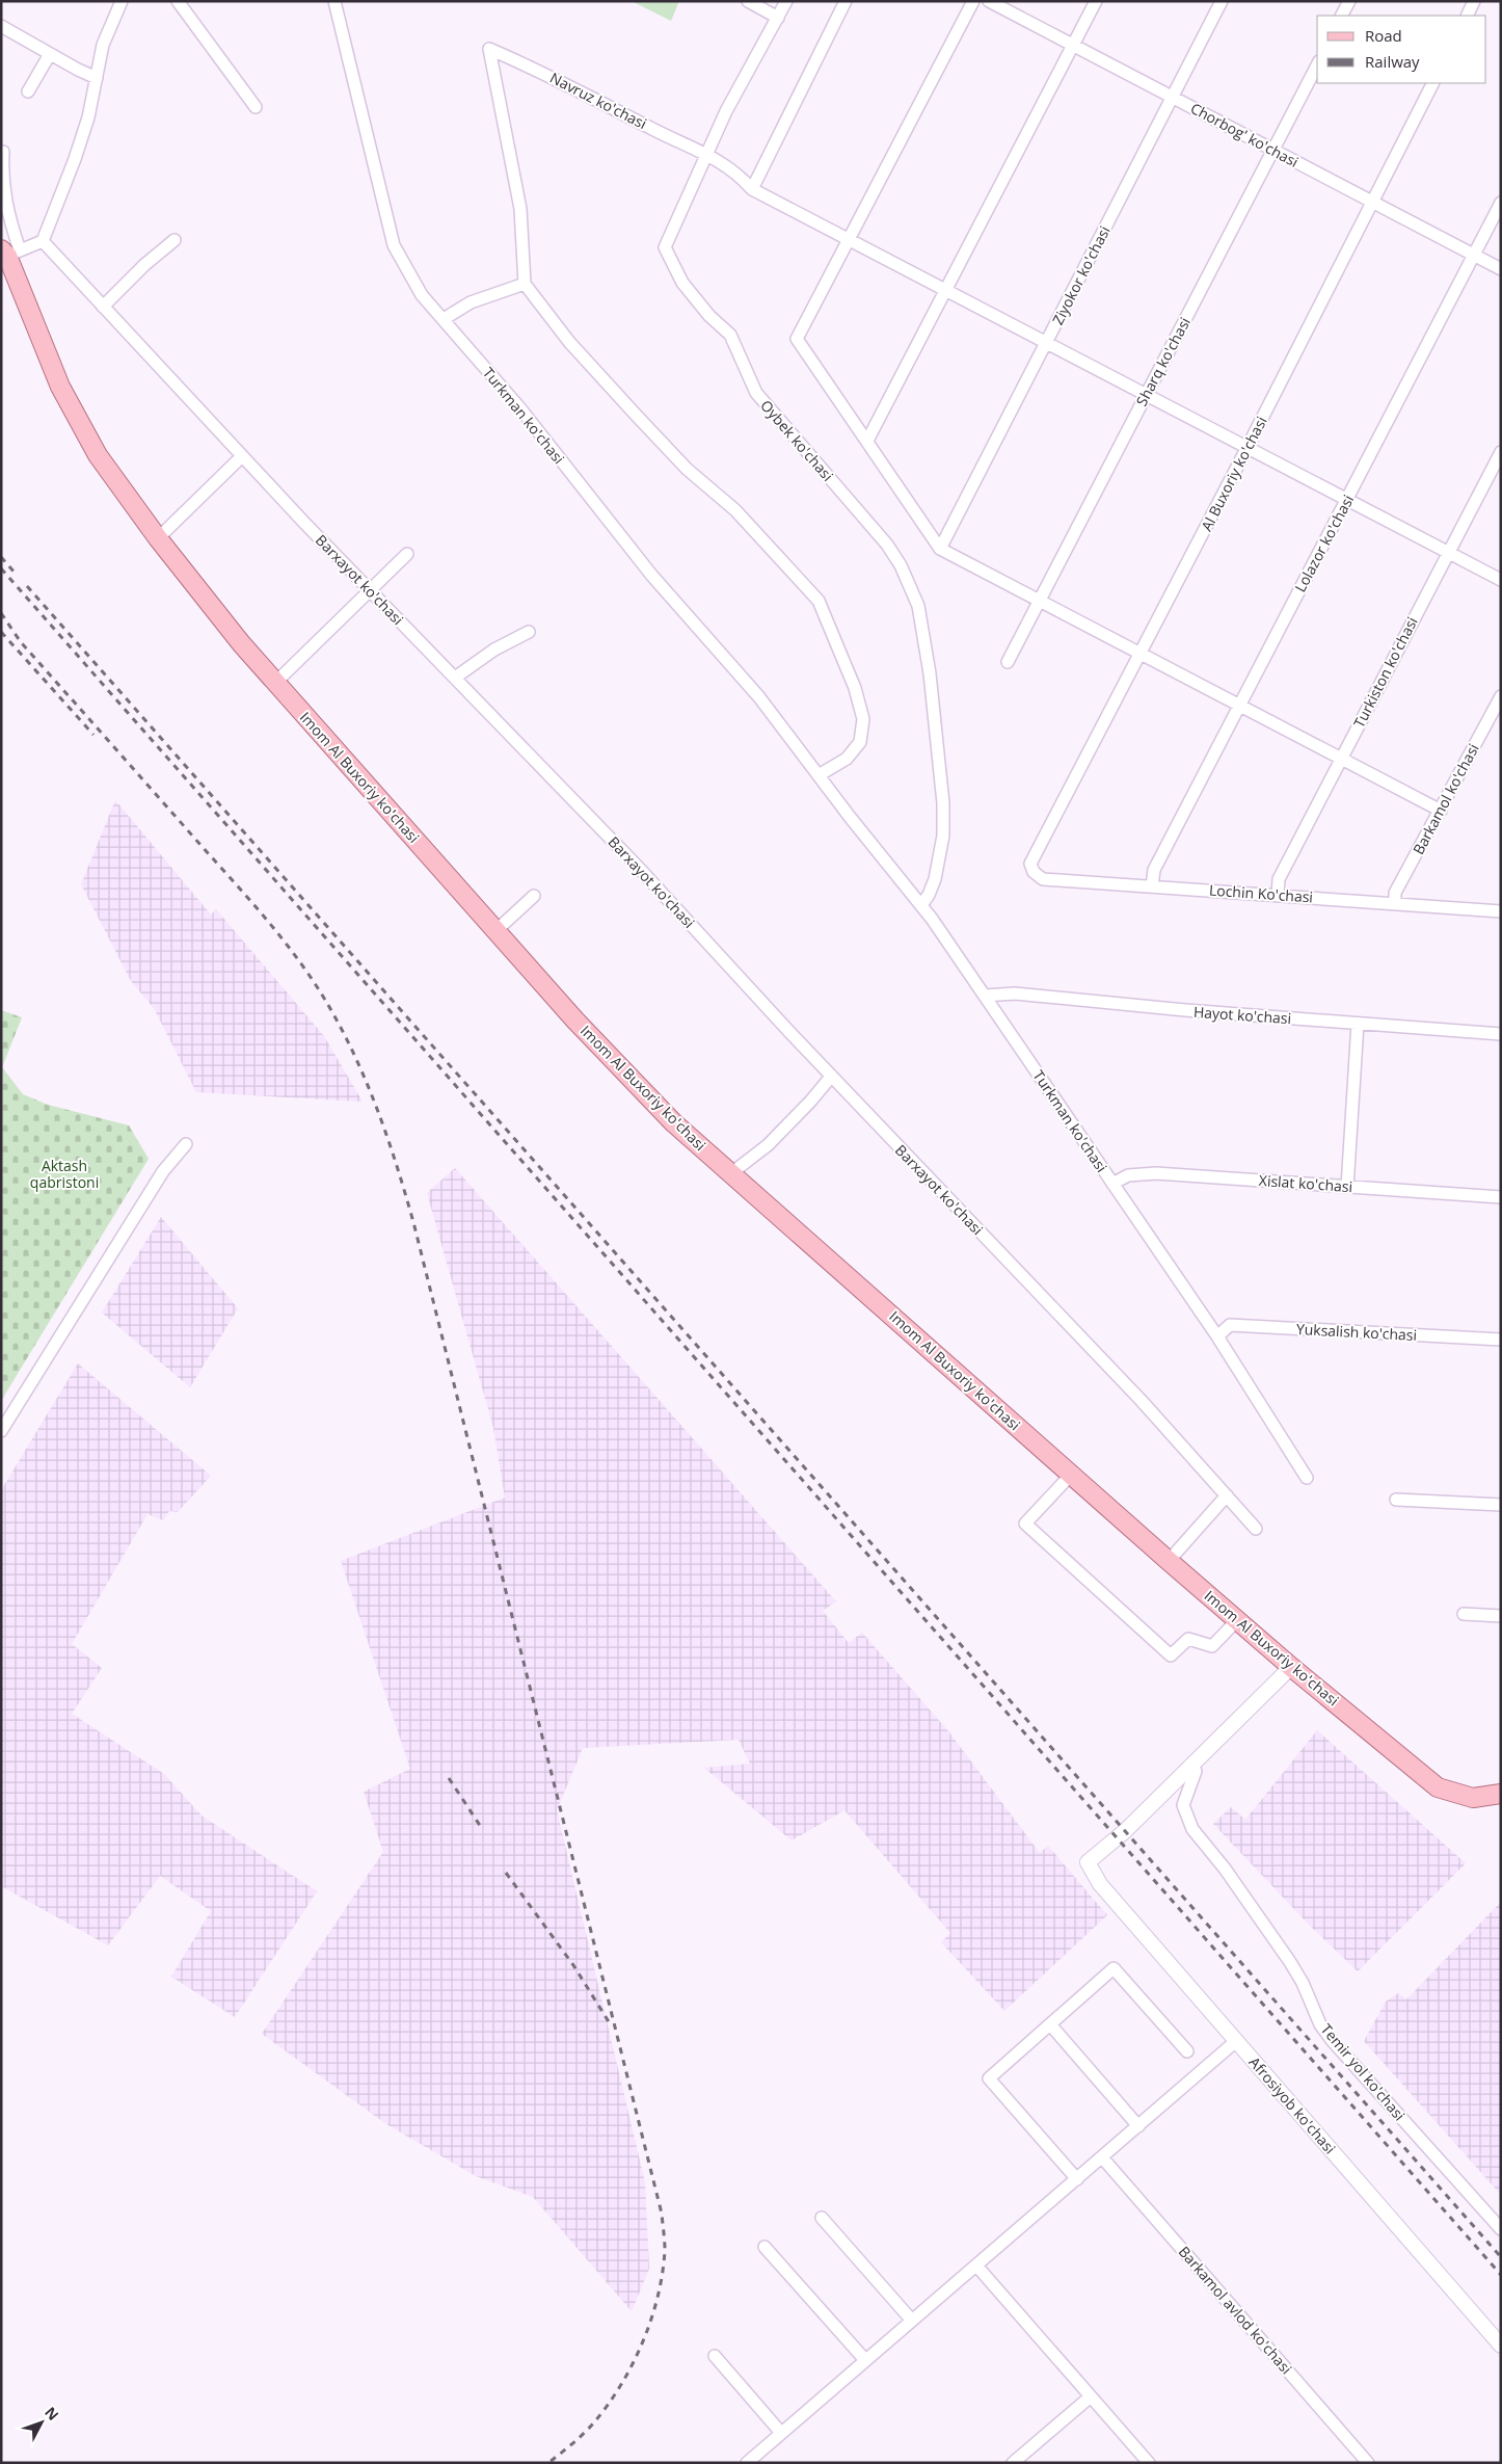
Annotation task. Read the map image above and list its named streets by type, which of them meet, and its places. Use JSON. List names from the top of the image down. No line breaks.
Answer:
{"streets":{"main road":["Imom Al Buxoriy ko'chasi"],"street":["Navruz ko'chasi","Chorbog' ko'chasi","Ziyokor ko'chasi","Sharq ko'chasi","Turkman ko'chasi","Oybek ko'chasi","Al Buxoriy ko'chasi","Lolazor ko'chasi","Barxayot ko'chasi","Turkiston ko'chasi","Barkamol ko'chasi","Lochin Ko'chasi","Hayot ko'chasi","Xislat ko'chasi","Yuksalish ko'chasi","Temir yol ko'chasi","Afrosiyob ko'chasi","Barkamol avlod ko'chasi"]},"crossings":[["Navruz ko'chasi","Ziyokor ko'chasi"],["Navruz ko'chasi","Sharq ko'chasi"],["Navruz ko'chasi","Oybek ko'chasi"],["Navruz ko'chasi","Al Buxoriy ko'chasi"],["Navruz ko'chasi","Lolazor ko'chasi"],["Navruz ko'chasi","Turkiston ko'chasi"],["Chorbog' ko'chasi","Ziyokor ko'chasi"],["Chorbog' ko'chasi","Sharq ko'chasi"],["Chorbog' ko'chasi","Al Buxoriy ko'chasi"],["Chorbog' ko'chasi","Lolazor ko'chasi"],["Turkman ko'chasi","Oybek ko'chasi"],["Turkman ko'chasi","Hayot ko'chasi"],["Turkman ko'chasi","Xislat ko'chasi"],["Turkman ko'chasi","Yuksalish ko'chasi"],["Al Buxoriy ko'chasi","Lochin Ko'chasi"],["Lolazor ko'chasi","Lochin Ko'chasi"],["Turkiston ko'chasi","Lochin Ko'chasi"],["Barkamol ko'chasi","Lochin Ko'chasi"],["Temir yol ko'chasi","Afrosiyob ko'chasi"]],"parks":["Aktash qabristoni"],"legend":["Road","Railway"],"north":"top right"}
